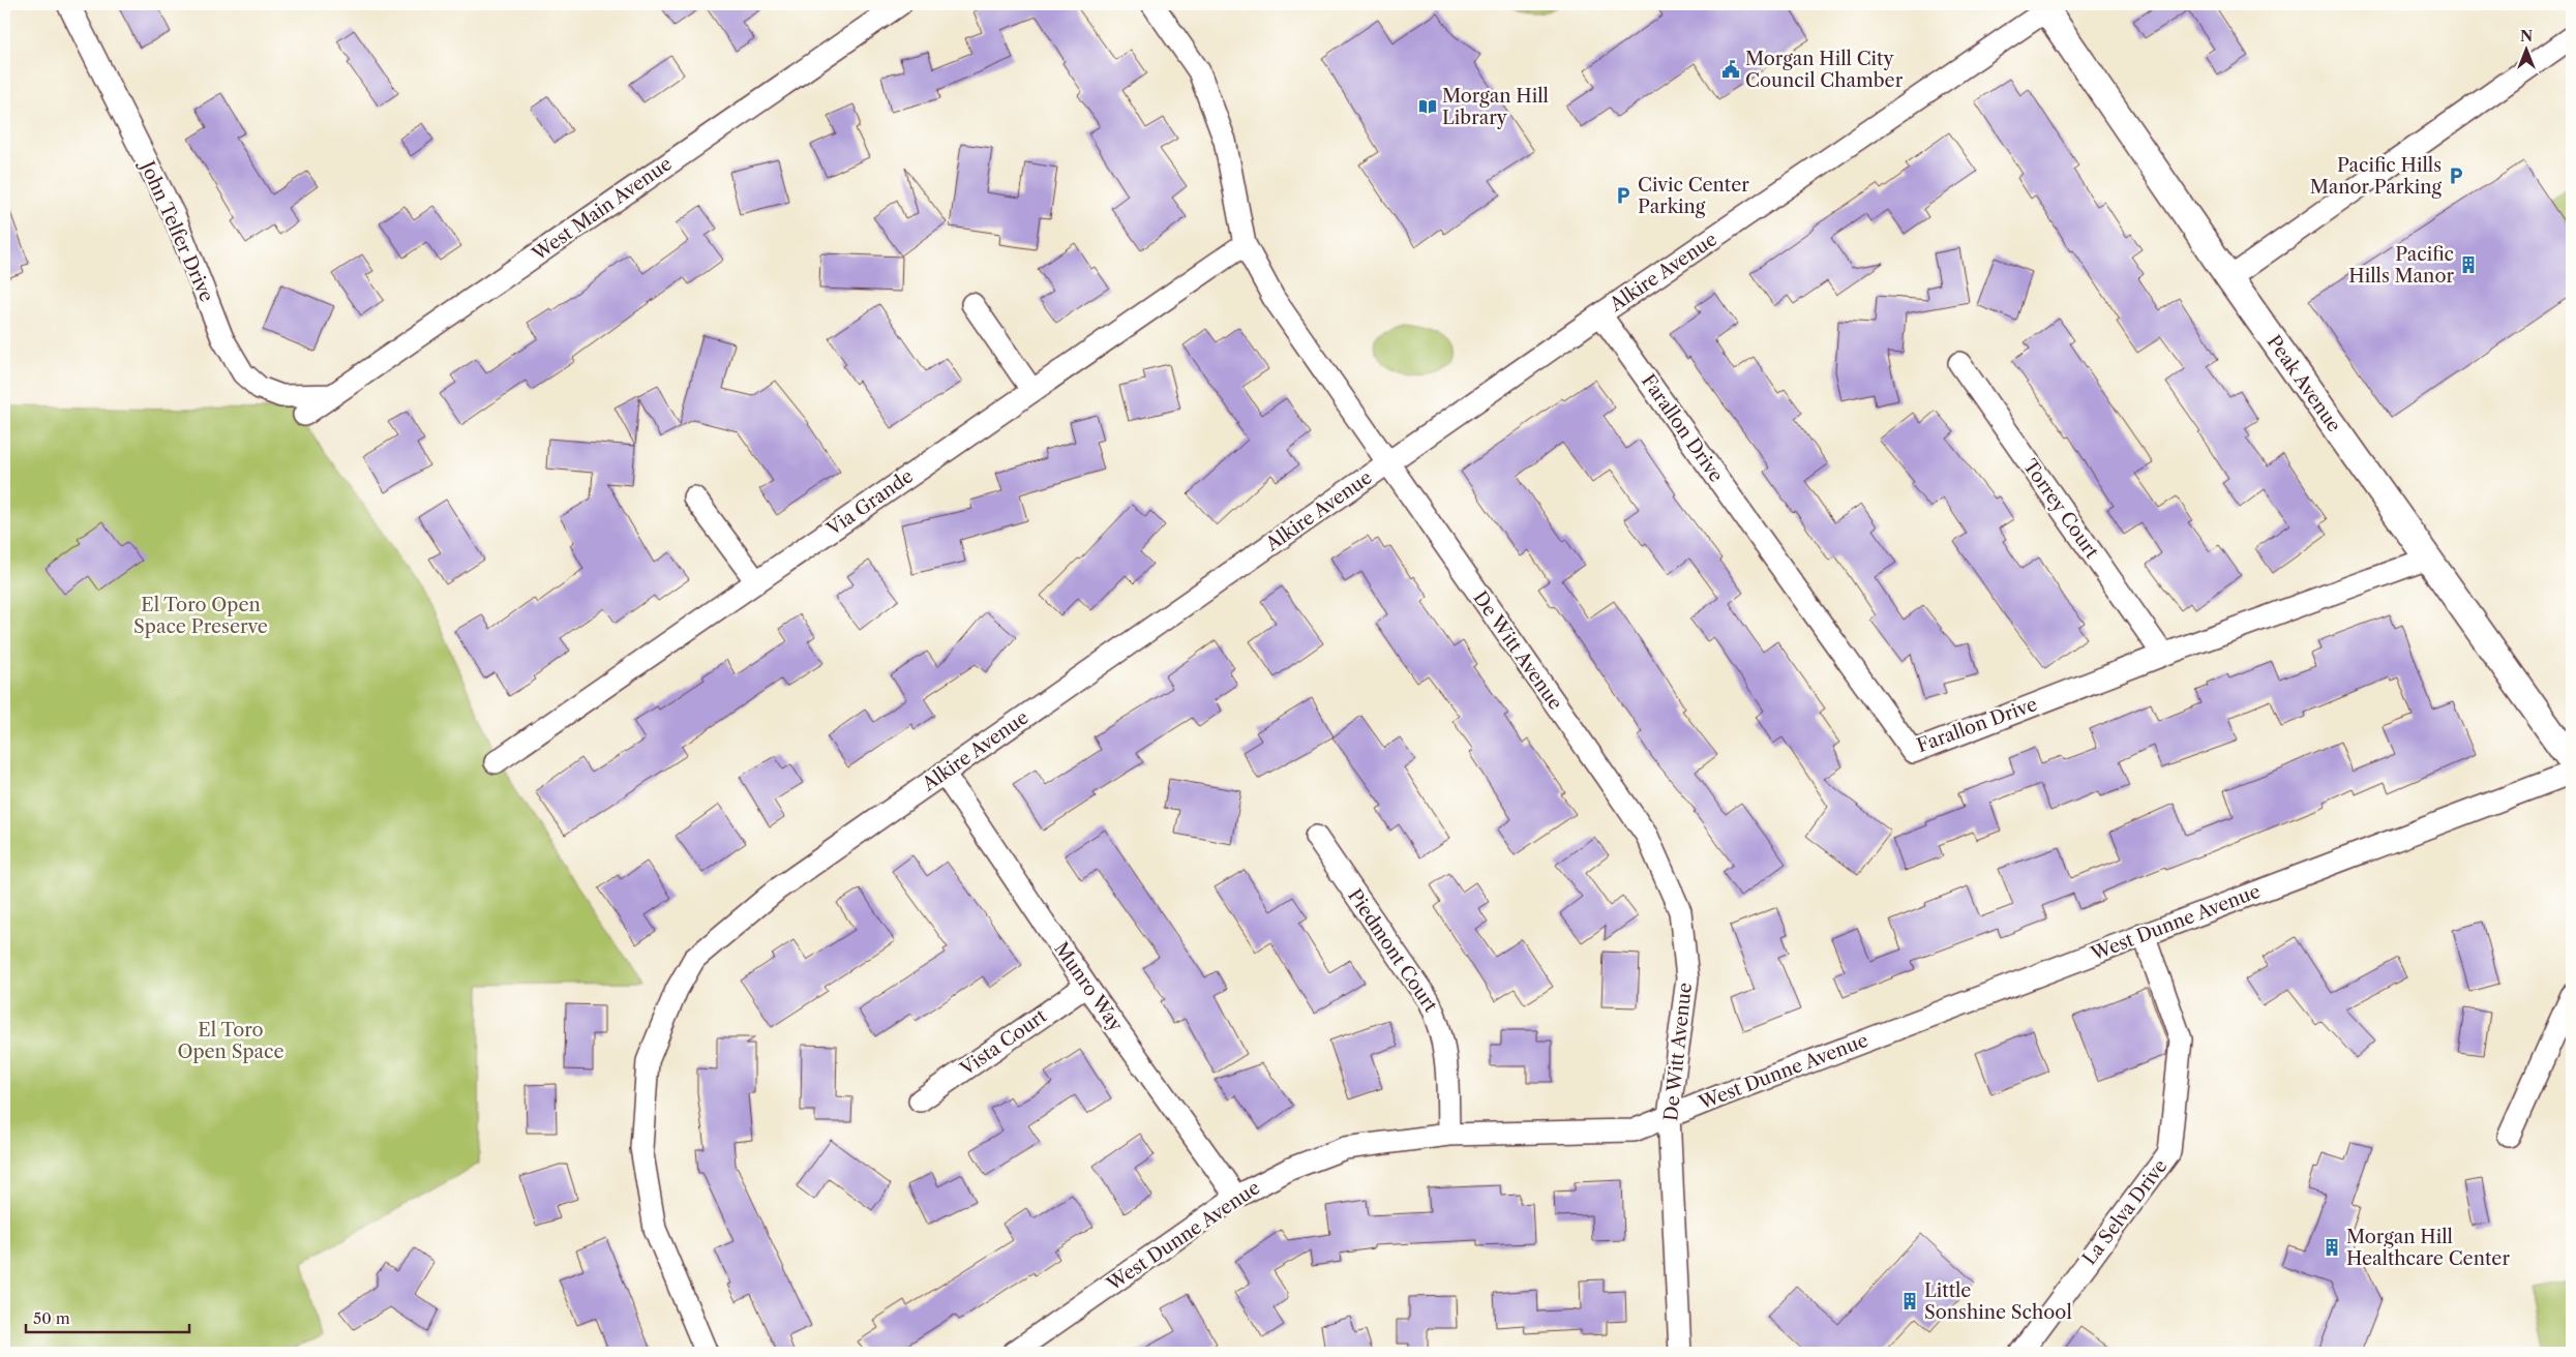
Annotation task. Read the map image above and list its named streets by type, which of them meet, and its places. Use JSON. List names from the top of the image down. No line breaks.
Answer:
{"streets":{"street":["West Main Avenue","John Telfer Drive","Alkire Avenue","Peak Avenue","Farallon Drive","Via Grande","Torrey Court","De Witt Avenue","West Dunne Avenue","Piedmont Court","Munro Way","Vista Court","La Selva Drive"]},"crossings":[["West Main Avenue","John Telfer Drive"],["Alkire Avenue","Peak Avenue"],["Alkire Avenue","Farallon Drive"],["Alkire Avenue","De Witt Avenue"],["Alkire Avenue","Munro Way"],["Peak Avenue","Farallon Drive"],["Farallon Drive","Torrey Court"],["Via Grande","De Witt Avenue"],["De Witt Avenue","West Dunne Avenue"],["West Dunne Avenue","Piedmont Court"],["West Dunne Avenue","Munro Way"],["West Dunne Avenue","La Selva Drive"],["Munro Way","Vista Court"]],"parks":["El Toro Open Space Preserve","El Toro Open Space"],"places":{"public building":["Morgan Hill City Council Chamber"],"library":["Morgan Hill Library"],"parking":["Pacific Hills Manor Parking","Civic Center Parking"],"building":["Pacific Hills Manor","Morgan Hill Healthcare Center","Little Sonshine School"]},"scale_bar":"50 m","north":"top"}
